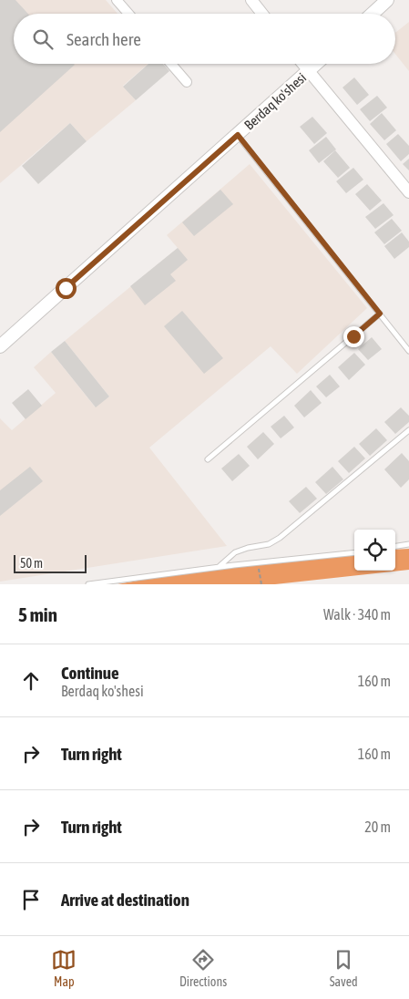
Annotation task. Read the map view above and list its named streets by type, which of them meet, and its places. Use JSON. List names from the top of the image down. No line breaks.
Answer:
{"streets":{"main road":["Berdaq ko'shesi"]},"scale_bar":"50 m","page":{"search":"Search here","scale":"50 m","heading":["5 min","Walk · 340 m"],"list":[["Continue","Berdaq ko'shesi","160 m"],["Turn right","160 m"],["Turn right","20 m"],"Arrive at destination"],"nav":["Map","Directions","Saved"]}}
